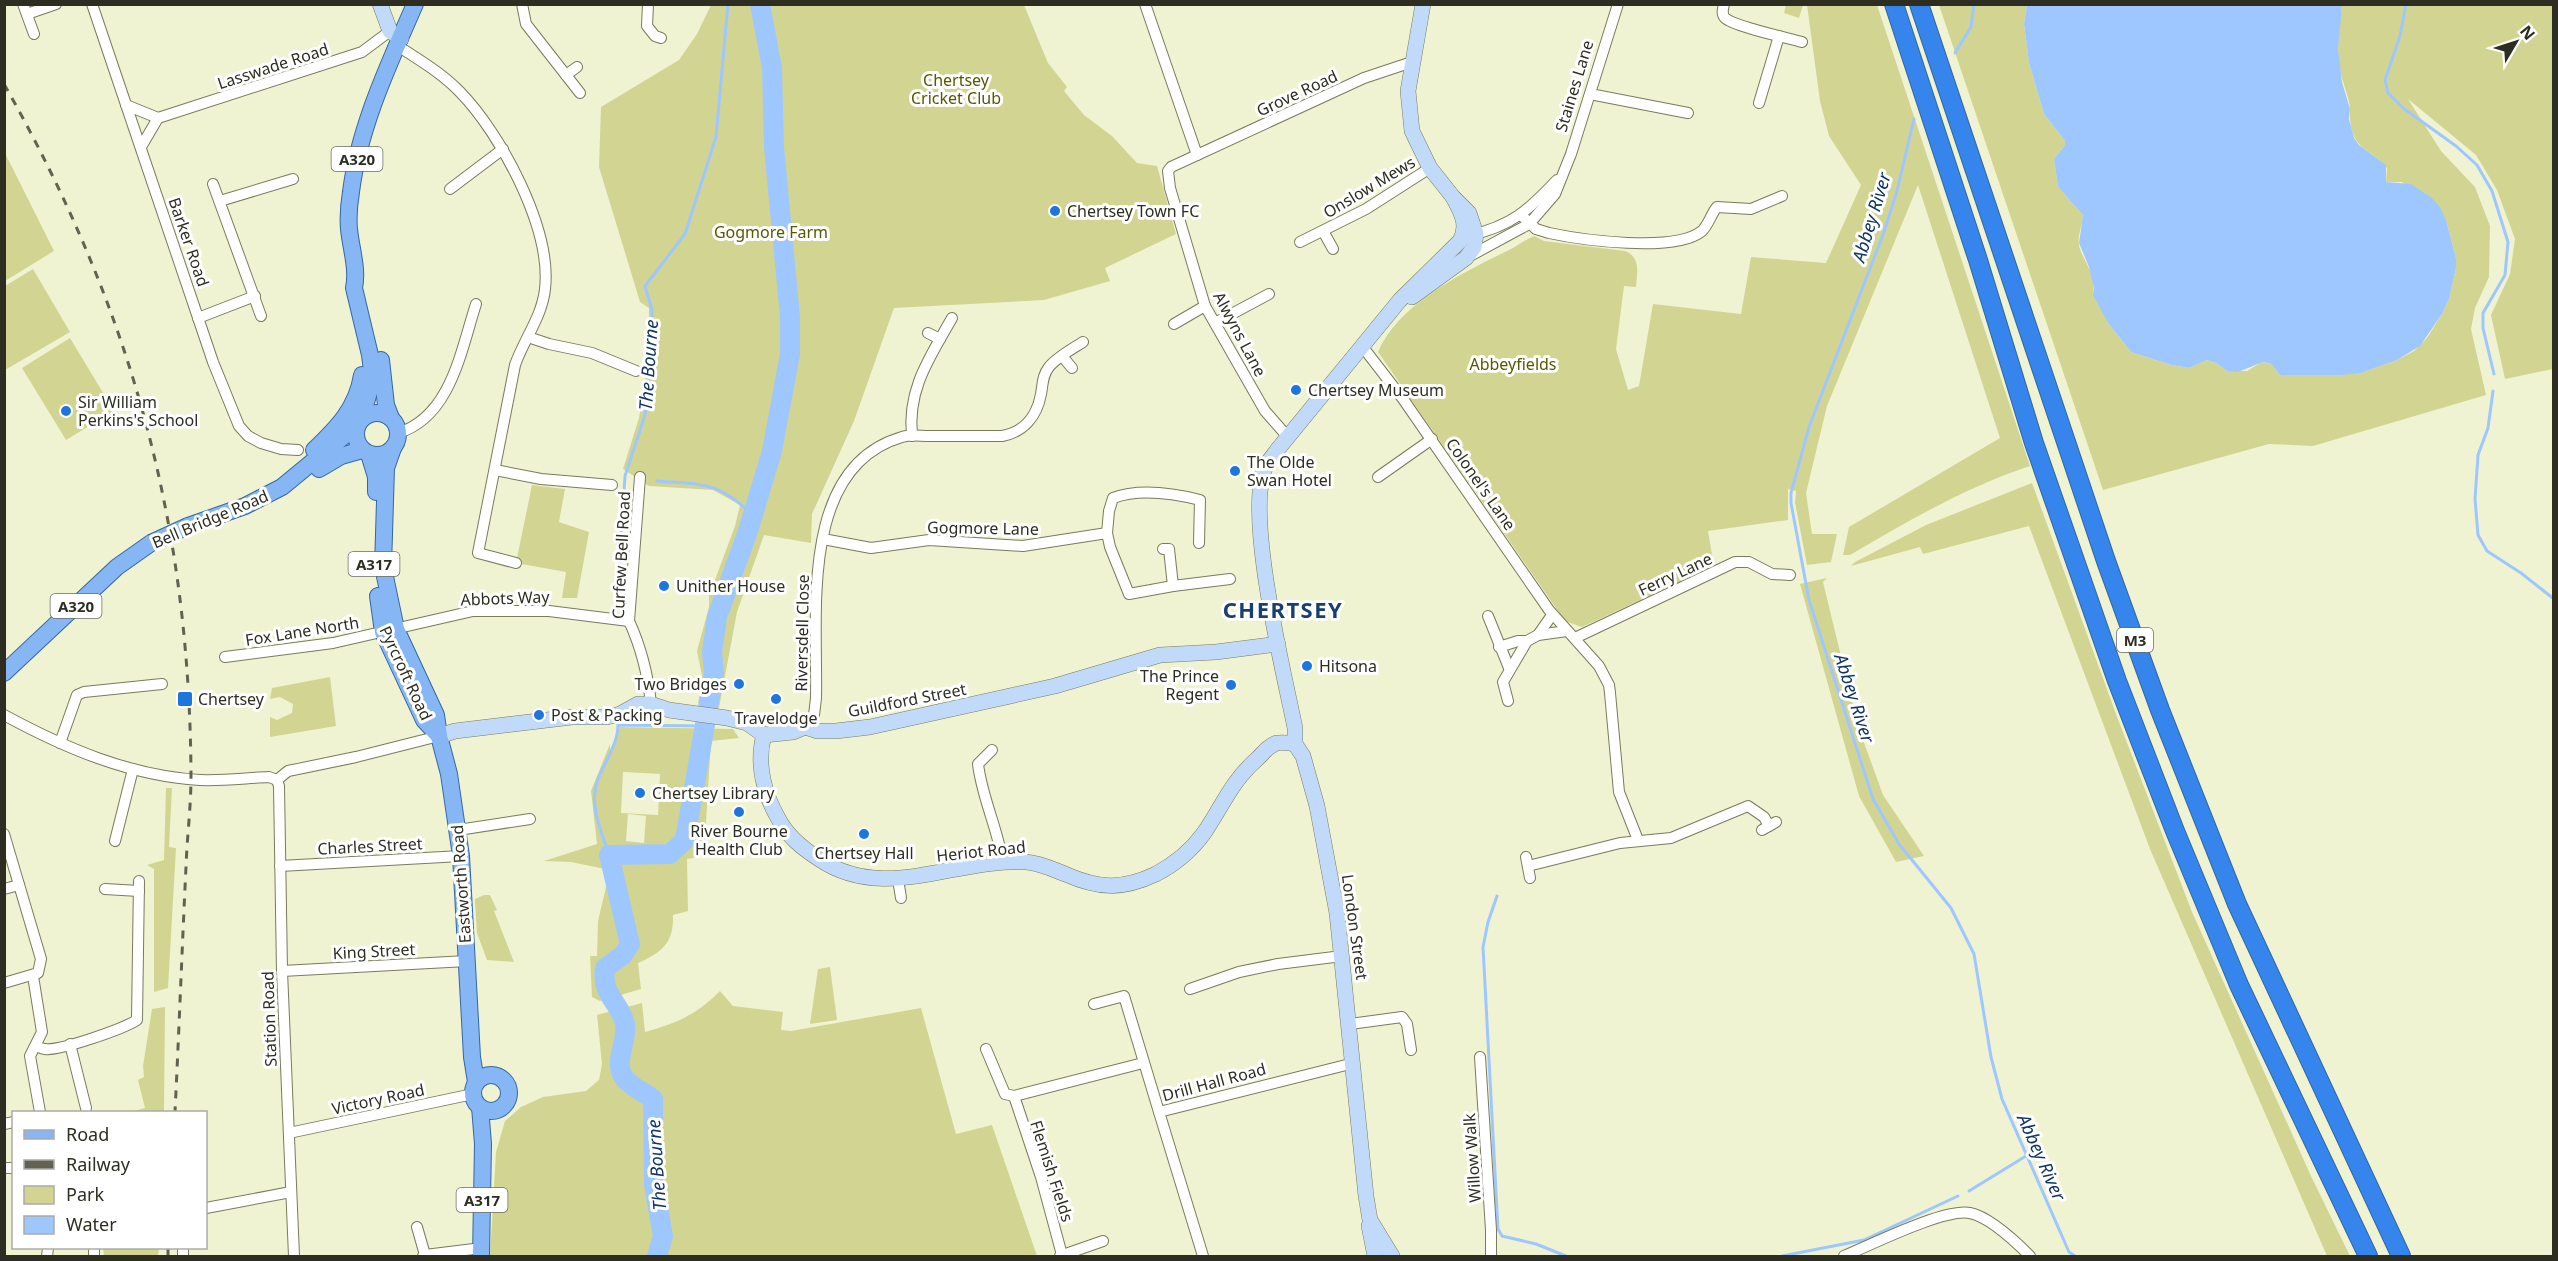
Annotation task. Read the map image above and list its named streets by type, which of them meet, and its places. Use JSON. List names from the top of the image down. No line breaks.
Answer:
{"streets":{"highway":["M3"],"main road":["Staines Lane","A320","Bell Bridge Road","A317","Pyrcroft Road","Guildford Street","Heriot Road","Eastworth Road","London Street"],"street":["Lasswade Road","Grove Road","Onslow Mews","Barker Road","Alwyns Lane","Colonel's Lane","Gogmore Lane","Curfew Bell Road","Ferry Lane","Abbots Way","Fox Lane North","Riversdell Close","Charles Street","King Street","Station Road","Drill Hall Road","Victory Road","Willow Walk","Flemish Fields"]},"crossings":[["Lasswade Road","A320"],["Lasswade Road","Pyrcroft Road"],["Staines Lane","London Street"],["Grove Road","Alwyns Lane"],["A320","Bell Bridge Road"],["A320","Pyrcroft Road"],["Alwyns Lane","London Street"],["Colonel's Lane","Ferry Lane"],["Colonel's Lane","London Street"],["Bell Bridge Road","Pyrcroft Road"],["Gogmore Lane","Riversdell Close"],["Curfew Bell Road","Abbots Way"],["A317","Eastworth Road"],["A317","Victory Road"],["Abbots Way","Fox Lane North"],["Abbots Way","Pyrcroft Road"],["Fox Lane North","Pyrcroft Road"],["Riversdell Close","Guildford Street"],["Pyrcroft Road","Eastworth Road"],["Guildford Street","Heriot Road"],["Guildford Street","London Street"],["Charles Street","Eastworth Road"],["Charles Street","Station Road"],["Heriot Road","London Street"],["Eastworth Road","King Street"],["Eastworth Road","Victory Road"],["London Street","Drill Hall Road"],["King Street","Station Road"],["Station Road","Victory Road"]],"districts":["CHERTSEY"],"water":["Abbey River","The Bourne"],"parks":["Chertsey Cricket Club","Gogmore Farm","Abbeyfields"],"places":{"other":["Chertsey Town FC","Chertsey Museum","Sir William Perkins's School","The Olde Swan Hotel","Unither House","Hitsona","Two Bridges","The Prince Regent","Travelodge","Post & Packing","Chertsey Library","River Bourne Health Club","Chertsey Hall"],"transit":["Chertsey"]},"legend":["Road","Railway","Park","Water"],"north":"top right"}
